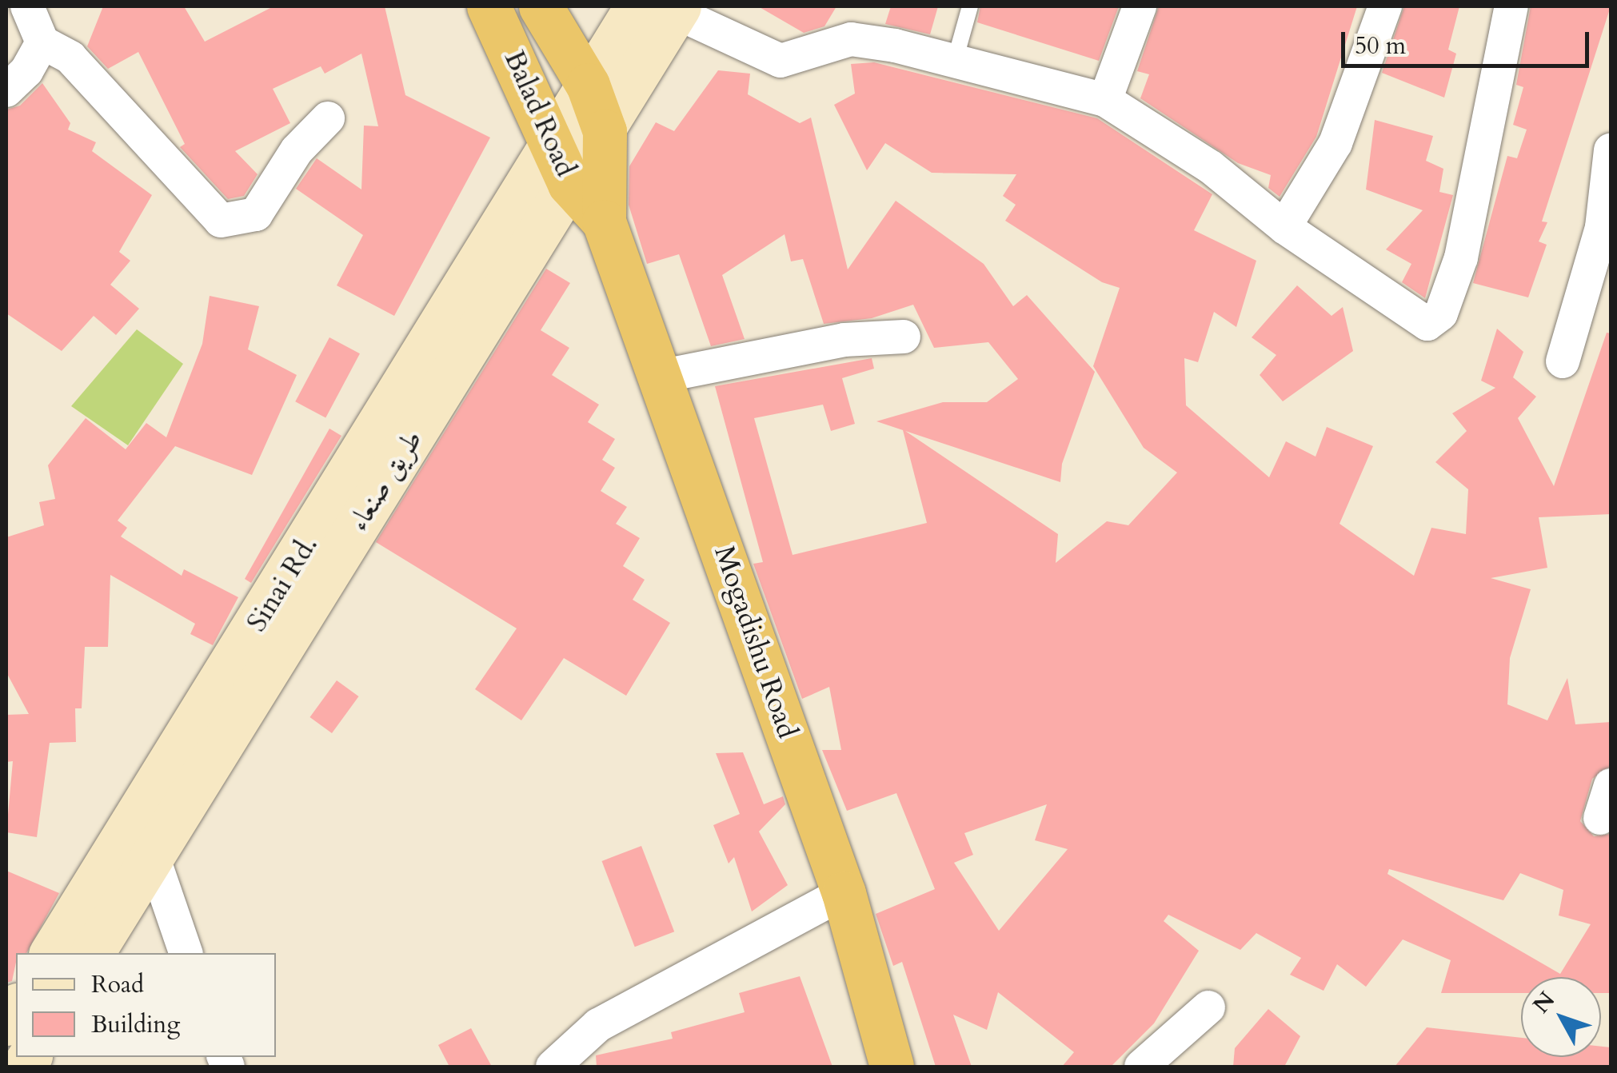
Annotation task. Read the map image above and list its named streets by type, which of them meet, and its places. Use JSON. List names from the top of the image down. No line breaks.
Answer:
{"streets":{"highway":["Balad Road","Mogadishu Road"],"main road":["طريق صنعاء","Sinai Rd."]},"crossings":[["Balad Road","طريق صنعاء"],["Balad Road","Sinai Rd."],["Balad Road","Mogadishu Road"],["طريق صنعاء","Sinai Rd."]],"legend":["Road","Building"],"scale_bar":"50 m","north":"top left"}
